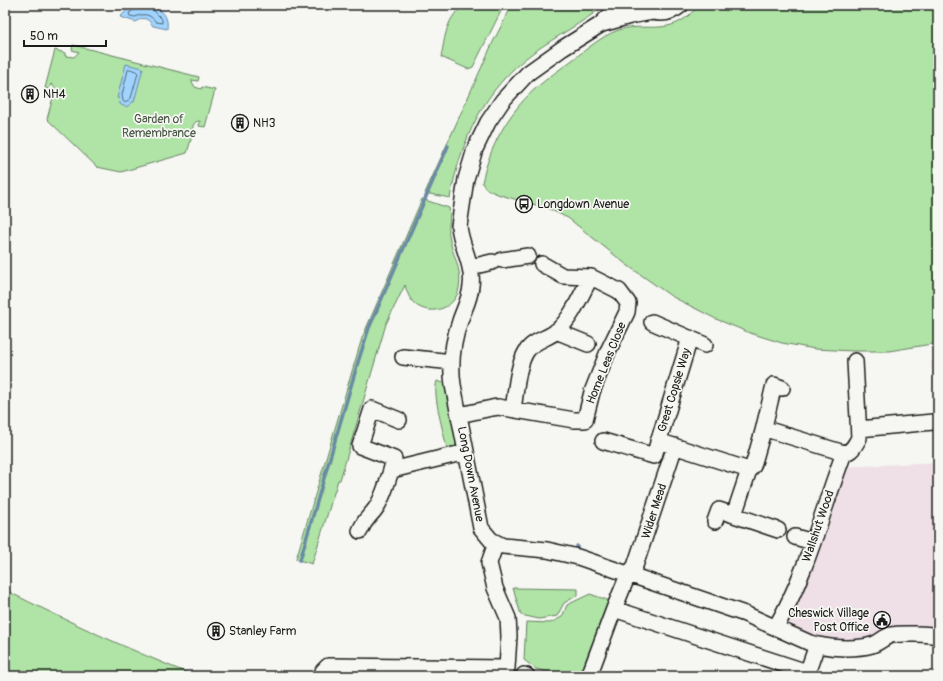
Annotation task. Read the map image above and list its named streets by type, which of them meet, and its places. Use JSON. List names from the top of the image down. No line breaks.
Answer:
{"streets":{"street":["Home Leas Close","Great Copsie Way","Long Down Avenue","Wider Mead","Wallshut Wood"]},"crossings":[["Home Leas Close","Long Down Avenue"],["Great Copsie Way","Wider Mead"],["Long Down Avenue","Wider Mead"],["Long Down Avenue","Wallshut Wood"]],"parks":["Garden of Remembrance"],"places":{"building":["NH4","NH3","Stanley Farm"],"bus stop":["Longdown Avenue"],"public building":["Cheswick Village Post Office"]},"scale_bar":"50 m"}
